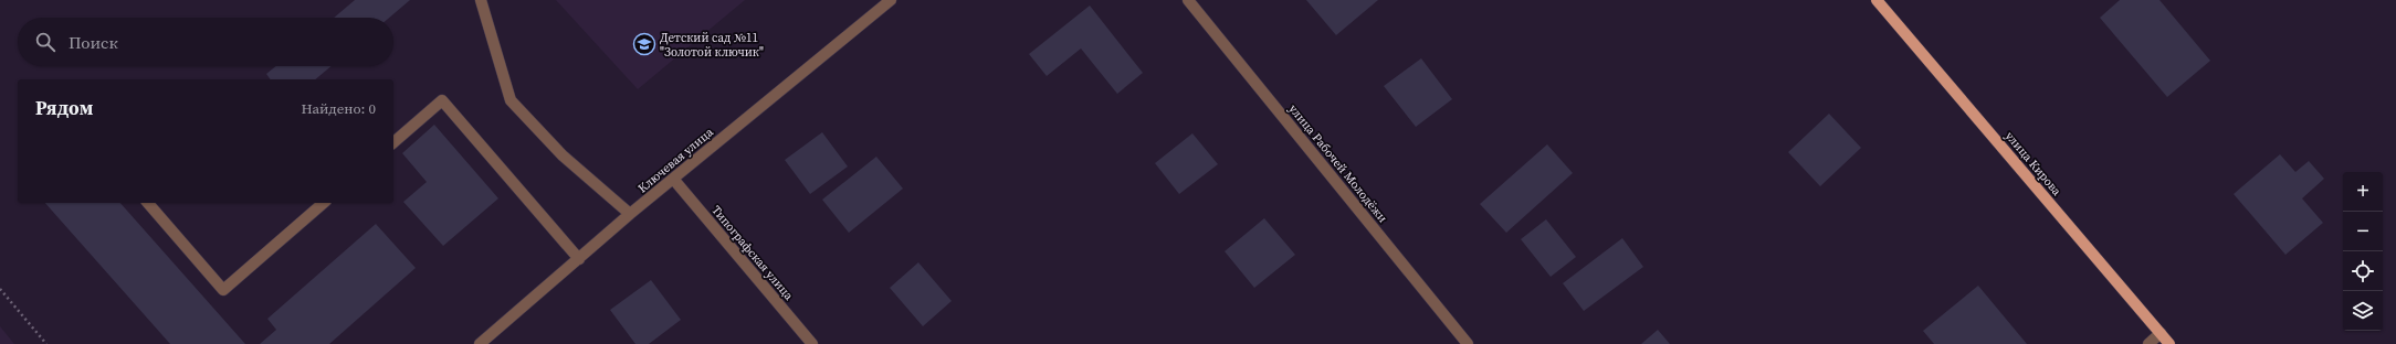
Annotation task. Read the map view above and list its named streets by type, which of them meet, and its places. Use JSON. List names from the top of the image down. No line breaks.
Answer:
{"streets":{"main road":["улица Кирова"],"street":["Ключевая улица","улица Рабочей Молодёжи","Типографская улица"]},"crossings":[["Ключевая улица","Типографская улица"]],"places":{"school or university":["Детский сад №11 \"Золотой ключик\""]},"page":{"search":"Поиск","heading":["Рядом","Найдено: 0"],"map_buttons":["+","−"]}}
